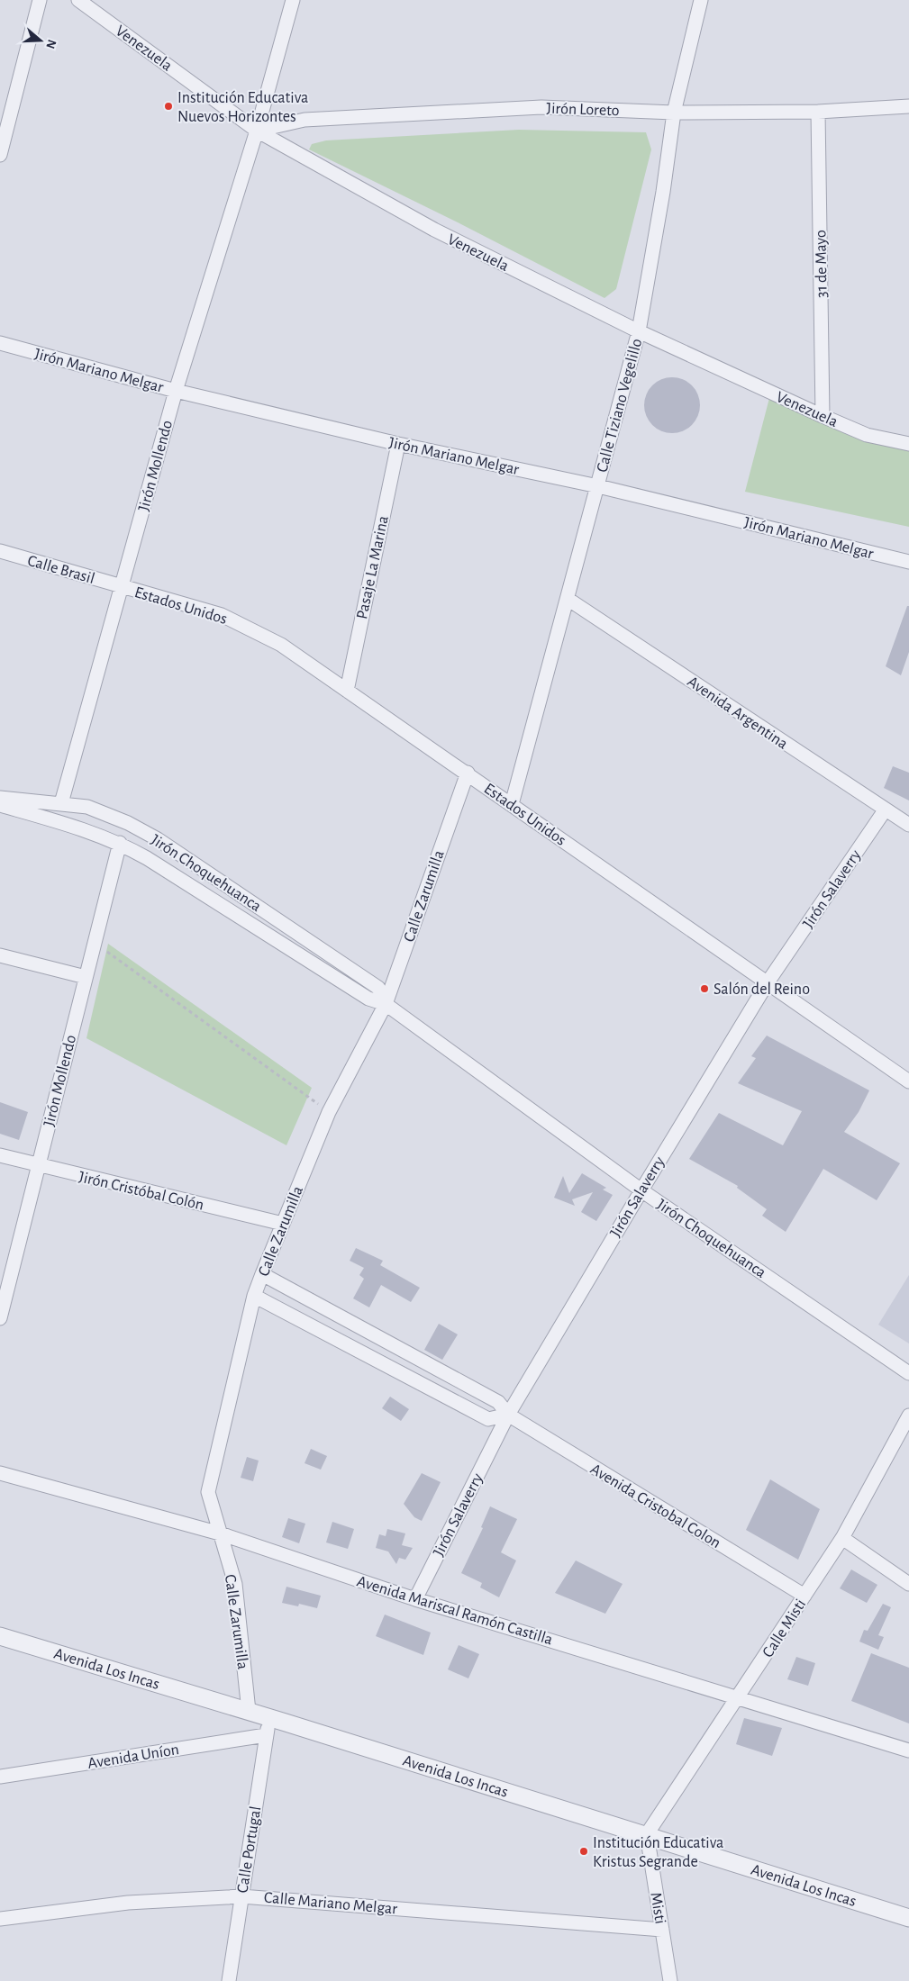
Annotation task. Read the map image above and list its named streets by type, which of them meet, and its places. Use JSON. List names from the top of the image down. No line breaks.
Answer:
{"streets":{"street":["Venezuela","Jirón Loreto","31 de Mayo","Jirón Mariano Melgar","Calle Tiziano Vegelillo","Jirón Mollendo","Pasaje La Marina","Calle Brasil","Estados Unidos","Avenida Argentina","Jirón Choquehuanca","Jirón Salaverry","Calle Zarumilla","Jirón Cristóbal Colón","Avenida Cristobal Colon","Avenida Mariscal Ramón Castilla","Calle Misti","Avenida Los Incas","Avenida Uníon","Calle Portugal","Calle Mariano Melgar","Misti"]},"crossings":[["Venezuela","Jirón Loreto"],["Venezuela","31 de Mayo"],["Venezuela","Calle Tiziano Vegelillo"],["Venezuela","Jirón Mollendo"],["Jirón Loreto","31 de Mayo"],["Jirón Loreto","Calle Tiziano Vegelillo"],["Jirón Loreto","Jirón Mollendo"],["Jirón Mariano Melgar","Calle Tiziano Vegelillo"],["Jirón Mariano Melgar","Jirón Mollendo"],["Jirón Mariano Melgar","Pasaje La Marina"],["Calle Tiziano Vegelillo","Estados Unidos"],["Calle Tiziano Vegelillo","Avenida Argentina"],["Jirón Mollendo","Calle Brasil"],["Jirón Mollendo","Estados Unidos"],["Jirón Mollendo","Jirón Choquehuanca"],["Jirón Mollendo","Jirón Cristóbal Colón"],["Pasaje La Marina","Estados Unidos"],["Calle Brasil","Estados Unidos"],["Estados Unidos","Jirón Salaverry"],["Estados Unidos","Calle Zarumilla"],["Avenida Argentina","Jirón Salaverry"],["Jirón Choquehuanca","Jirón Salaverry"],["Jirón Choquehuanca","Calle Zarumilla"],["Jirón Salaverry","Avenida Cristobal Colon"],["Jirón Salaverry","Avenida Mariscal Ramón Castilla"],["Calle Zarumilla","Jirón Cristóbal Colón"],["Calle Zarumilla","Avenida Cristobal Colon"],["Calle Zarumilla","Avenida Mariscal Ramón Castilla"],["Calle Zarumilla","Avenida Los Incas"],["Avenida Cristobal Colon","Calle Misti"],["Avenida Mariscal Ramón Castilla","Calle Misti"],["Calle Misti","Avenida Los Incas"],["Calle Misti","Misti"],["Avenida Los Incas","Calle Portugal"],["Avenida Los Incas","Misti"],["Avenida Uníon","Calle Portugal"],["Calle Portugal","Calle Mariano Melgar"],["Calle Mariano Melgar","Misti"]],"places":["Institución Educativa Nuevos Horizontes","Salón del Reino","Institución Educativa Kristus Segrande"],"north":"right"}
